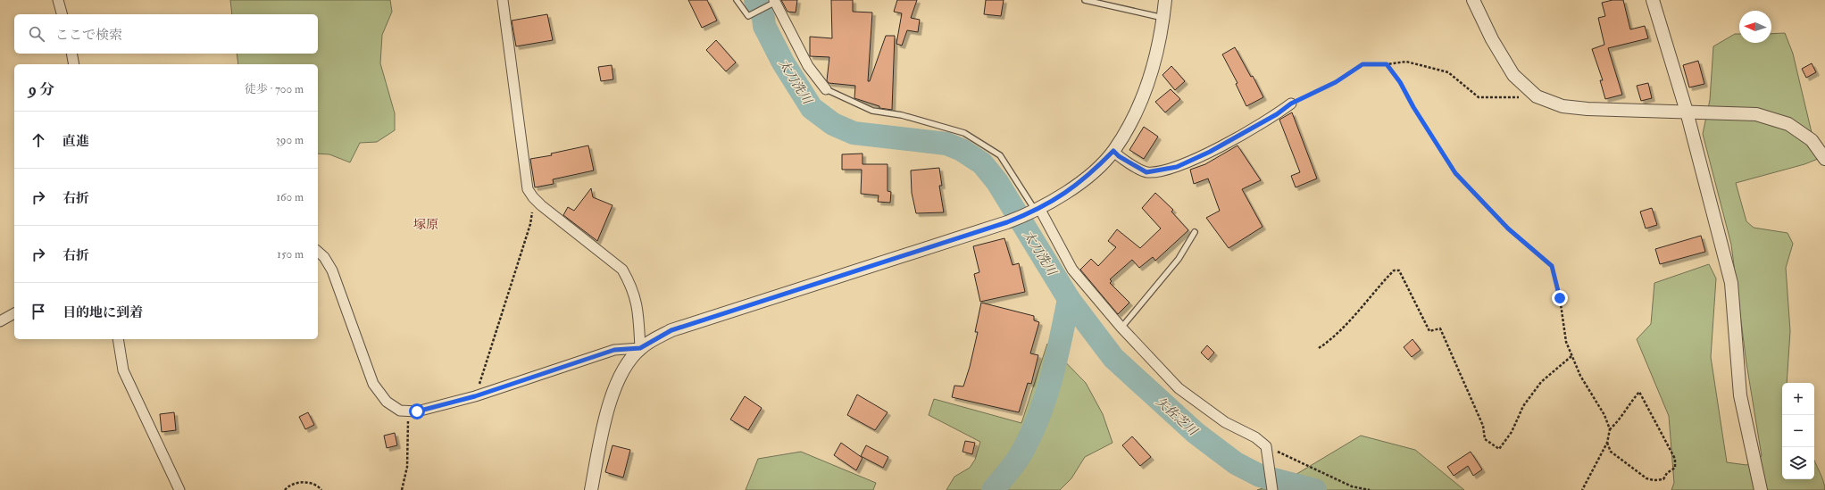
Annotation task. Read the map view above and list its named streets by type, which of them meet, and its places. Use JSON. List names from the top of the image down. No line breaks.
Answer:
{"districts":["塚原"],"water":["太刀洗川","矢佐芝川"],"north":"left","page":{"search":"ここで検索","heading":["9 分","徒歩 · 700 m"],"list":[["直進","390 m"],["右折","160 m"],["右折","150 m"],"目的地に到着"],"map_buttons":["+","−"]}}
